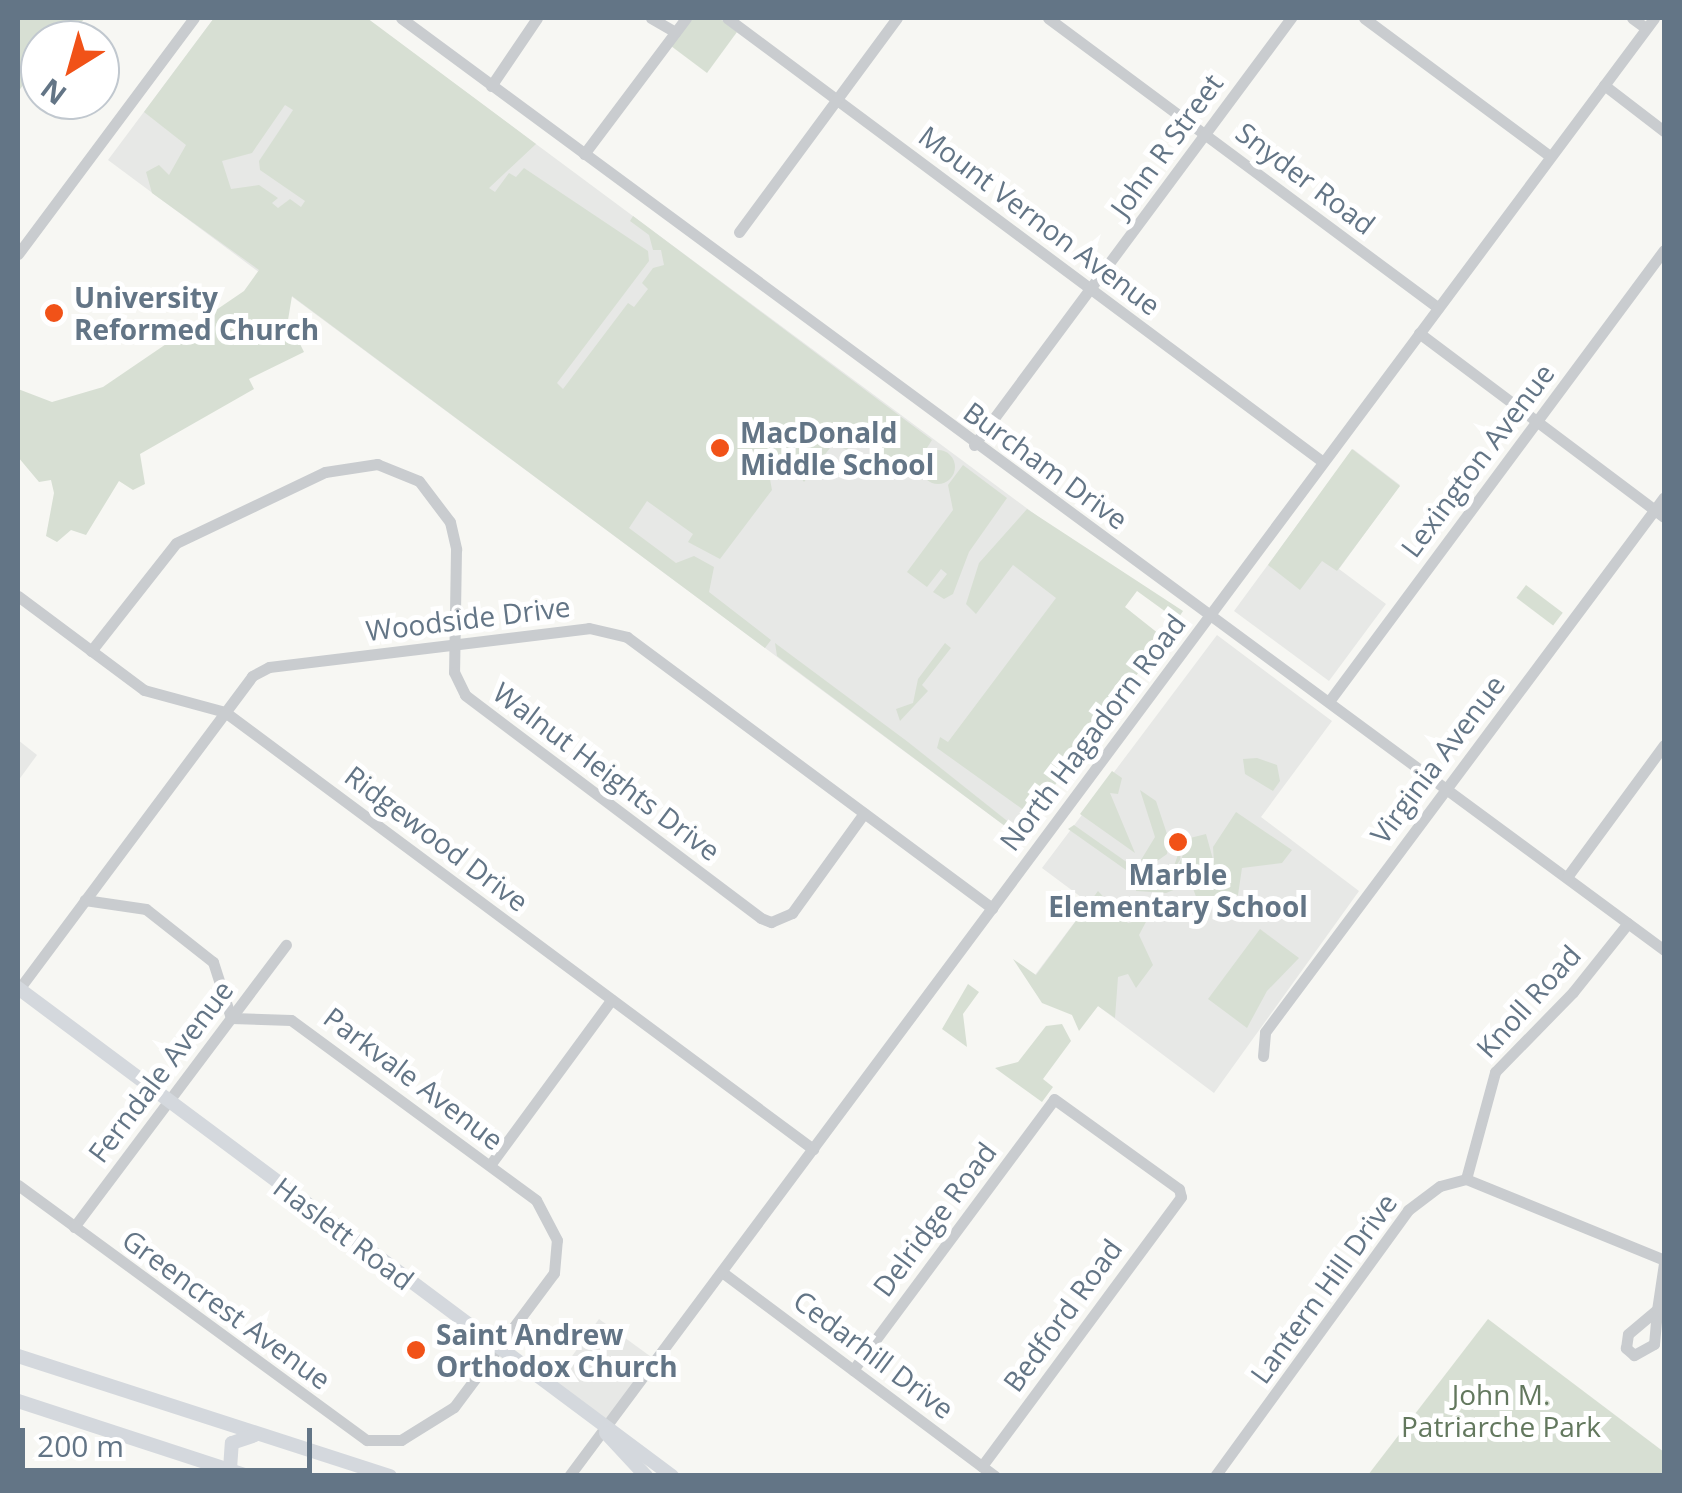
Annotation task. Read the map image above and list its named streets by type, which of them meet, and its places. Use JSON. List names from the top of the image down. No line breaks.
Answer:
{"streets":{"main road":["Haslett Road"],"street":["John R Street","Snyder Road","Mount Vernon Avenue","Lexington Avenue","Burcham Drive","Woodside Drive","North Hagadorn Road","Virginia Avenue","Walnut Heights Drive","Ridgewood Drive","Knoll Road","Ferndale Avenue","Parkvale Avenue","Delridge Road","Lantern Hill Drive","Greencrest Avenue","Bedford Road","Cedarhill Drive"]},"crossings":[["John R Street","Snyder Road"],["John R Street","Mount Vernon Avenue"],["John R Street","Burcham Drive"],["Snyder Road","North Hagadorn Road"],["Mount Vernon Avenue","North Hagadorn Road"],["Lexington Avenue","Burcham Drive"],["Burcham Drive","North Hagadorn Road"],["Burcham Drive","Virginia Avenue"],["Burcham Drive","Knoll Road"],["Woodside Drive","North Hagadorn Road"],["Woodside Drive","Walnut Heights Drive"],["Woodside Drive","Ridgewood Drive"],["Woodside Drive","Haslett Road"],["North Hagadorn Road","Ridgewood Drive"],["North Hagadorn Road","Haslett Road"],["North Hagadorn Road","Cedarhill Drive"],["Walnut Heights Drive","Ridgewood Drive"],["Knoll Road","Lantern Hill Drive"],["Ferndale Avenue","Parkvale Avenue"],["Ferndale Avenue","Haslett Road"],["Ferndale Avenue","Greencrest Avenue"],["Parkvale Avenue","Haslett Road"],["Parkvale Avenue","Greencrest Avenue"],["Delridge Road","Bedford Road"],["Delridge Road","Cedarhill Drive"],["Haslett Road","Greencrest Avenue"],["Bedford Road","Cedarhill Drive"]],"parks":["John M. Patriarche Park"],"places":["University Reformed Church","MacDonald Middle School","Marble Elementary School","Saint Andrew Orthodox Church"],"scale_bar":"200 m","north":"bottom left"}
